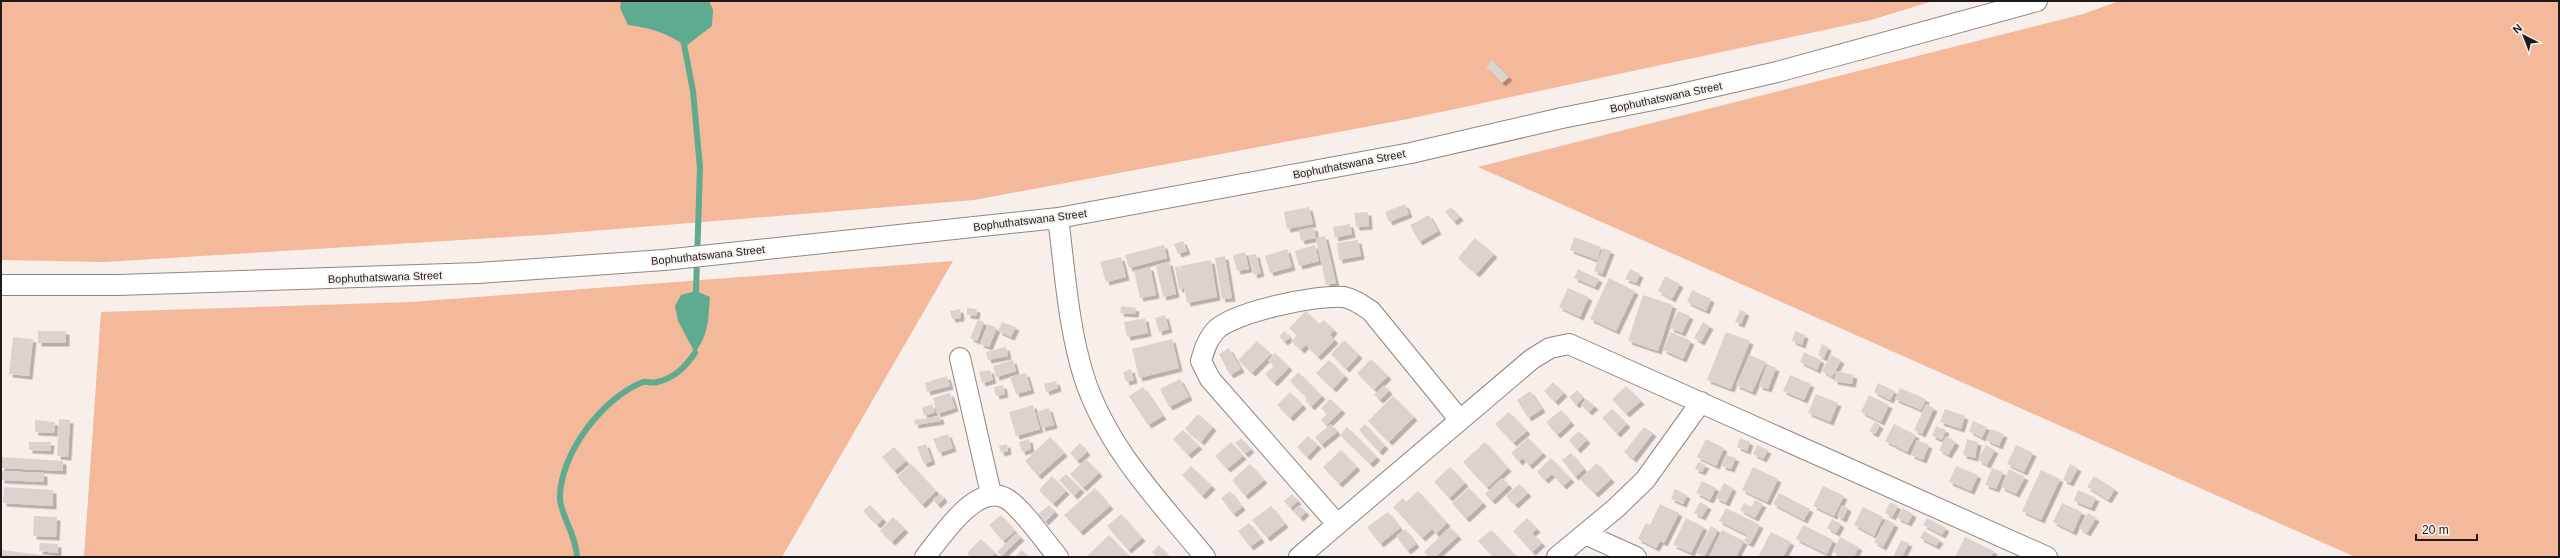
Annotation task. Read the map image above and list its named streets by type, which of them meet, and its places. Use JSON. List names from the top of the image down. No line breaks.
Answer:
{"streets":{"street":["Bophuthatswana Street"]},"scale_bar":"20 m","north":"top left"}
